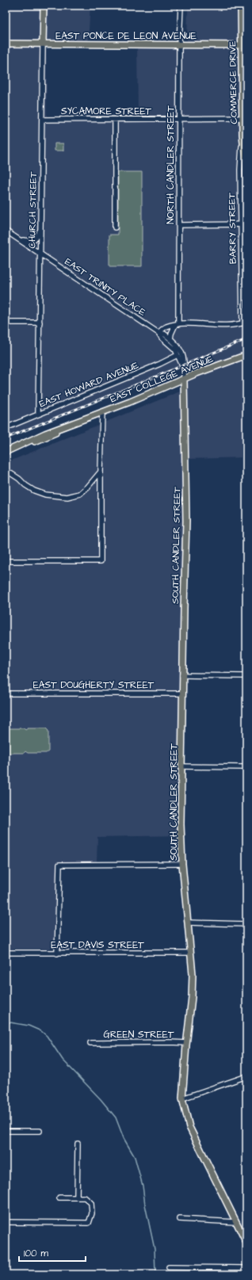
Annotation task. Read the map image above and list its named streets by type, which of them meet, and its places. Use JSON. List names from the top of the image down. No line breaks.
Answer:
{"streets":{"main road":["EAST PONCE DE LEON AVENUE","COMMERCE DRIVE","CHURCH STREET","EAST COLLEGE AVENUE","SOUTH CANDLER STREET"],"street":["SYCAMORE STREET","NORTH CANDLER STREET","BARRY STREET","EAST TRINITY PLACE","EAST HOWARD AVENUE","EAST DOUGHERTY STREET","EAST DAVIS STREET","GREEN STREET"]},"crossings":[["EAST PONCE DE LEON AVENUE","COMMERCE DRIVE"],["EAST PONCE DE LEON AVENUE","NORTH CANDLER STREET"],["EAST PONCE DE LEON AVENUE","CHURCH STREET"],["COMMERCE DRIVE","SYCAMORE STREET"],["COMMERCE DRIVE","BARRY STREET"],["SYCAMORE STREET","NORTH CANDLER STREET"],["SYCAMORE STREET","CHURCH STREET"],["NORTH CANDLER STREET","EAST TRINITY PLACE"],["CHURCH STREET","EAST TRINITY PLACE"],["CHURCH STREET","EAST HOWARD AVENUE"],["EAST TRINITY PLACE","EAST HOWARD AVENUE"],["EAST TRINITY PLACE","SOUTH CANDLER STREET"],["EAST COLLEGE AVENUE","SOUTH CANDLER STREET"],["SOUTH CANDLER STREET","EAST DOUGHERTY STREET"],["SOUTH CANDLER STREET","EAST DAVIS STREET"],["SOUTH CANDLER STREET","GREEN STREET"]],"scale_bar":"100 m"}
